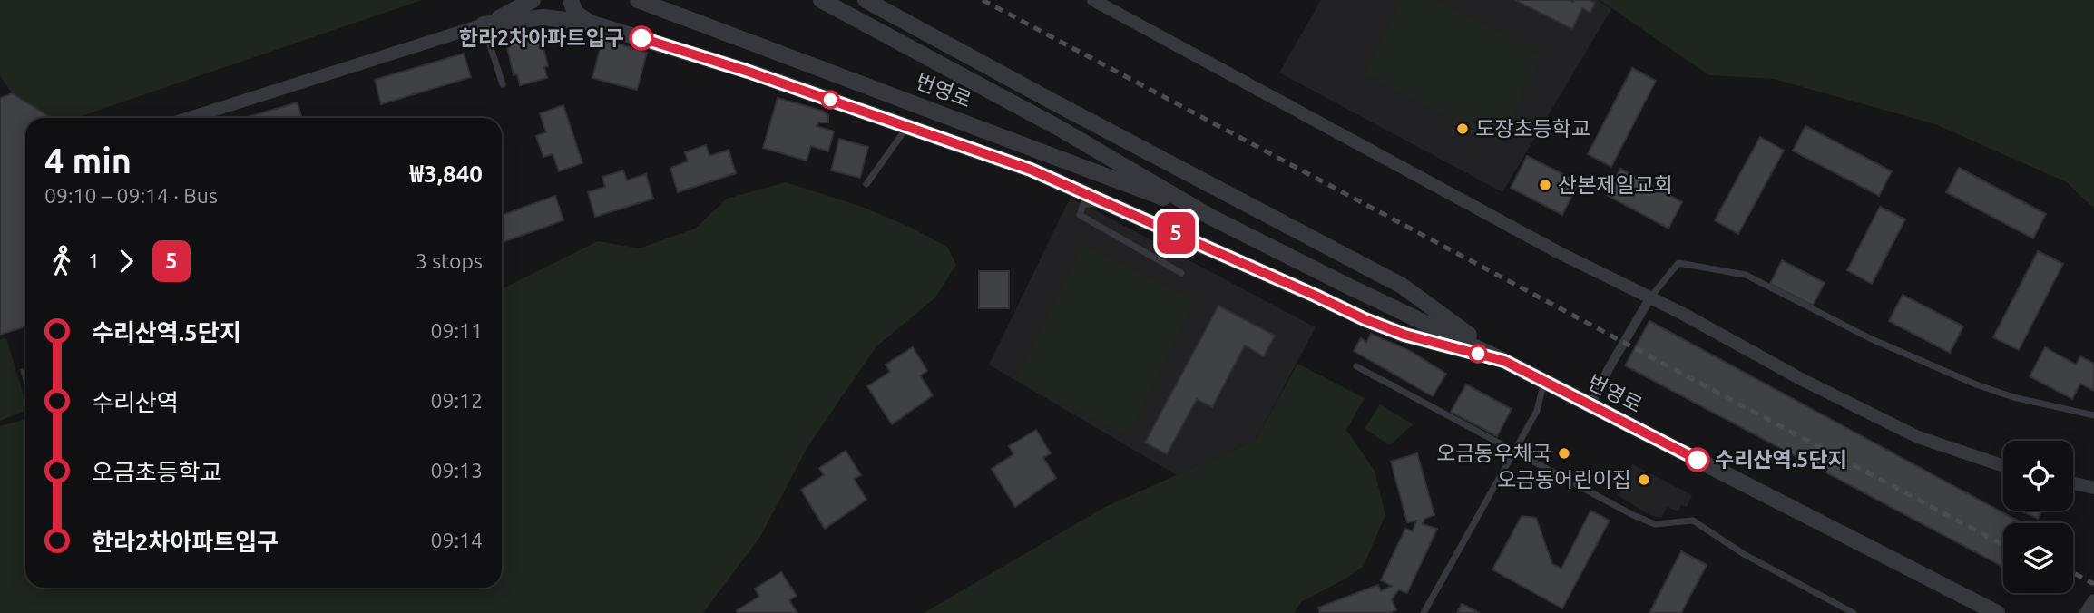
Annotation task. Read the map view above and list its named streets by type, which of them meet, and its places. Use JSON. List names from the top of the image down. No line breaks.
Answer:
{"streets":{"street":["번영로"]},"places":["한라2차아파트입구","도장초등학교","산본제일교회","오금동우체국","수리산역.5단지","오금동어린이집"],"lines":["bus line 5"],"page":{"on_map":"5","heading":["4 min","09:10 – 09:14 · Bus","₩3,840"],"legs":["1","5","3 stops"],"list":[{"name":"수리산역.5단지","value":"09:11"},{"name":"수리산역","value":"09:12"},{"name":"오금초등학교","value":"09:13"},{"name":"한라2차아파트입구","value":"09:14"}]}}
